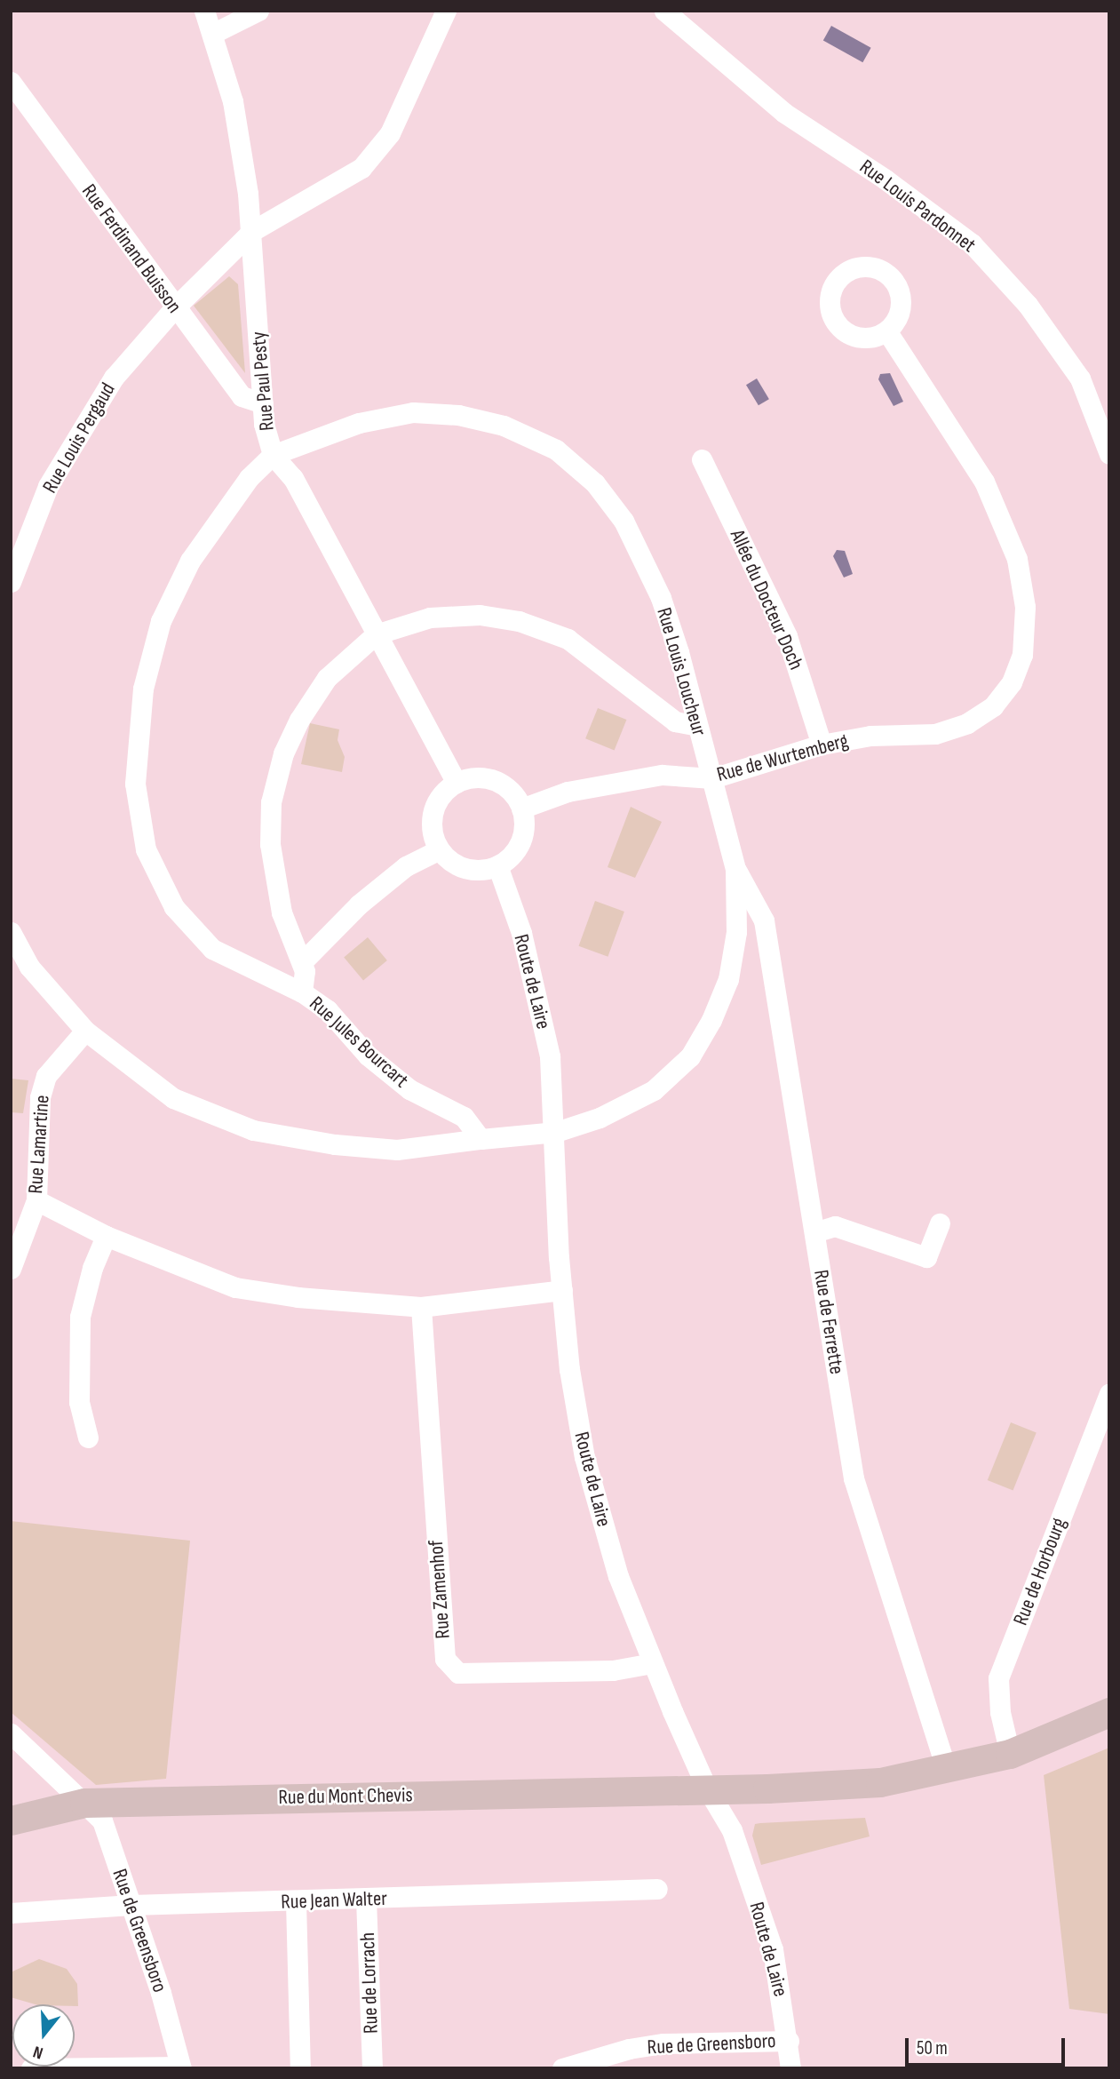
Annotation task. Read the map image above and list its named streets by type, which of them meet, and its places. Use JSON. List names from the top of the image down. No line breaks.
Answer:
{"streets":{"street":["Rue Louis Pardonnet","Rue Ferdinand Buisson","Rue Paul Pesty","Rue Louis Pergaud","Allée du Docteur Doch","Rue Louis Loucheur","Rue de Wurtemberg","Route de Laire","Rue Jules Bourcart","Rue Lamartine","Rue de Ferrette","Rue de Horbourg","Rue Zamenhof","Rue du Mont Chevis","Rue Jean Walter","Rue de Greensboro","Rue de Lorrach"]},"crossings":[["Rue Ferdinand Buisson","Rue Paul Pesty"],["Rue Ferdinand Buisson","Rue Louis Pergaud"],["Rue Paul Pesty","Rue Louis Pergaud"],["Rue Paul Pesty","Rue Louis Loucheur"],["Rue Paul Pesty","Rue de Wurtemberg"],["Rue Paul Pesty","Route de Laire"],["Rue Paul Pesty","Rue Jules Bourcart"],["Allée du Docteur Doch","Rue de Wurtemberg"],["Rue Louis Loucheur","Rue de Wurtemberg"],["Rue Louis Loucheur","Route de Laire"],["Rue Louis Loucheur","Rue Jules Bourcart"],["Rue Louis Loucheur","Rue de Ferrette"],["Rue de Wurtemberg","Route de Laire"],["Route de Laire","Rue Zamenhof"],["Route de Laire","Rue du Mont Chevis"],["Route de Laire","Rue de Greensboro"],["Rue de Ferrette","Rue du Mont Chevis"],["Rue de Horbourg","Rue du Mont Chevis"],["Rue du Mont Chevis","Rue de Greensboro"],["Rue Jean Walter","Rue de Greensboro"],["Rue Jean Walter","Rue de Lorrach"]],"scale_bar":"50 m","north":"bottom"}
